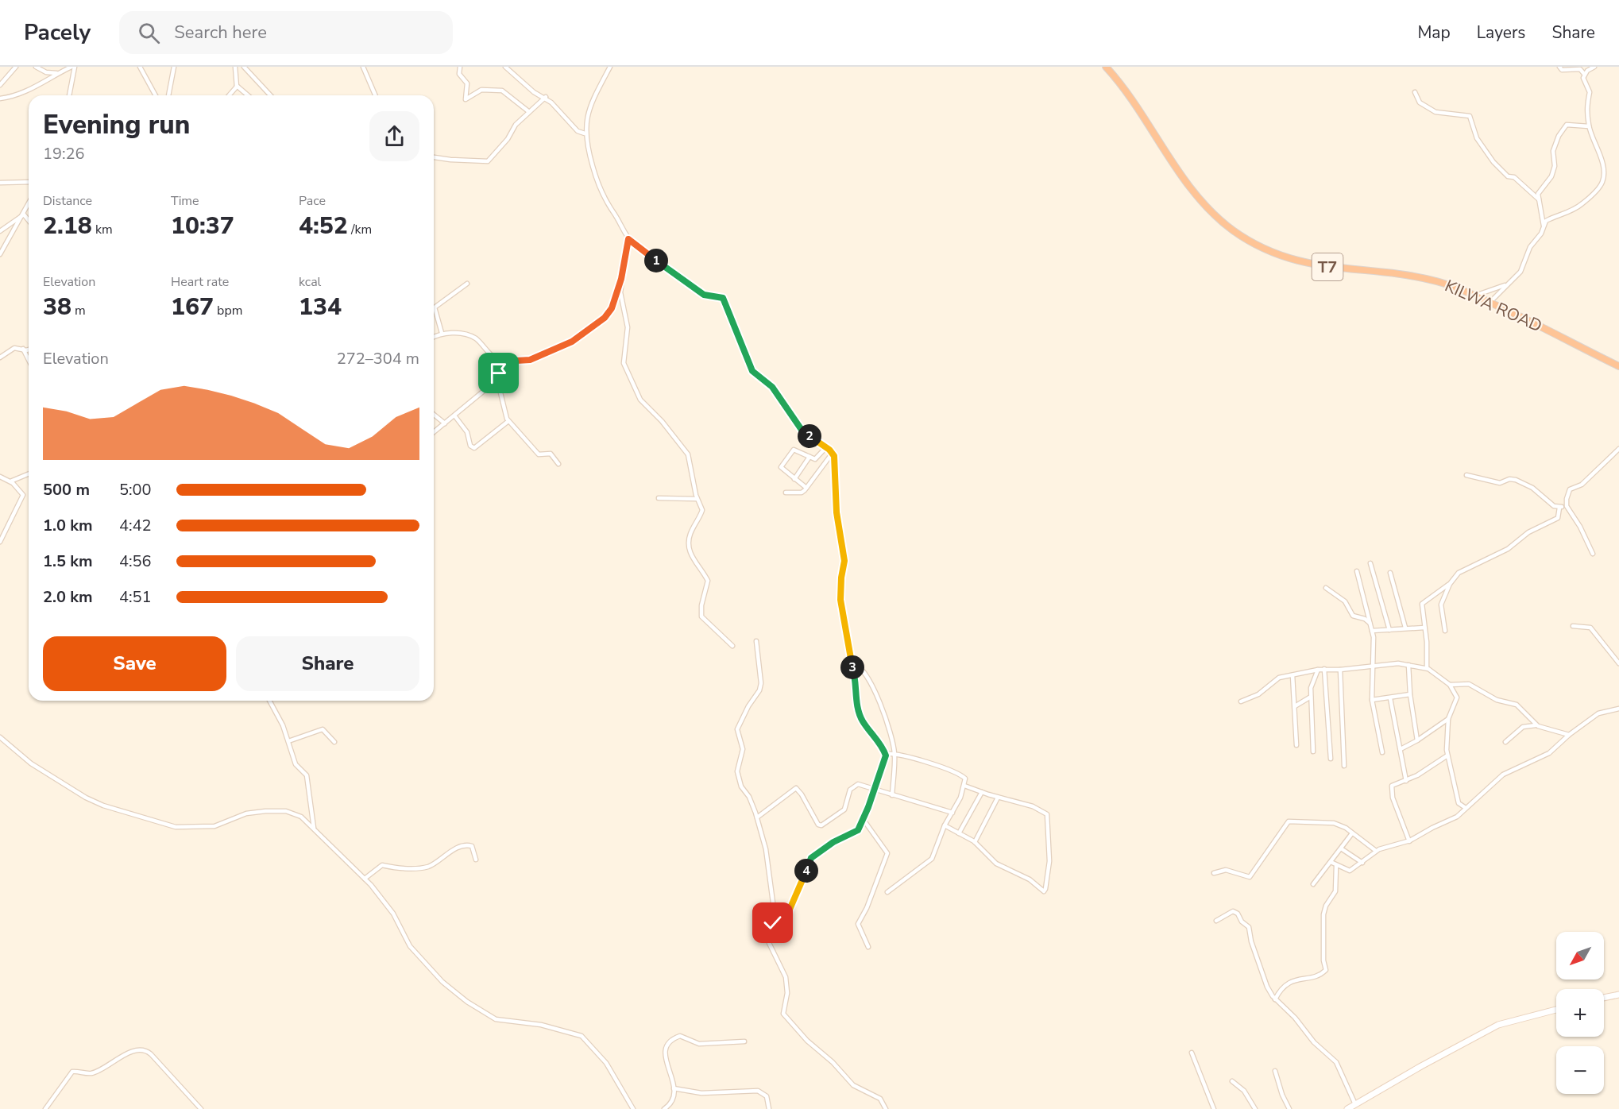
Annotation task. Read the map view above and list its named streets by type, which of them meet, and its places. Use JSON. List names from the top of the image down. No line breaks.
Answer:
{"streets":{"highway":["T7","KILWA ROAD"]},"north":"bottom left","page":{"header":"Pacely","search":"Search here","nav":["Map","Layers","Share"],"heading":["Evening run","19:26"],"stats":[["Distance","2.18 km"],["Time","10:37"],["Pace","4:52 /km"],["Elevation","38 m"],["Heart rate","167 bpm"],["kcal","134"]],"pins":["1","2","3","4"],"chart":["Elevation","272–304 m"],"list":[{"name":"500 m","note":"5:00"},{"name":"1.0 km","note":"4:42"},{"name":"1.5 km","note":"4:56"},{"name":"2.0 km","note":"4:51"}],"buttons":["Save","Share"],"map_buttons":["+","−"]}}
